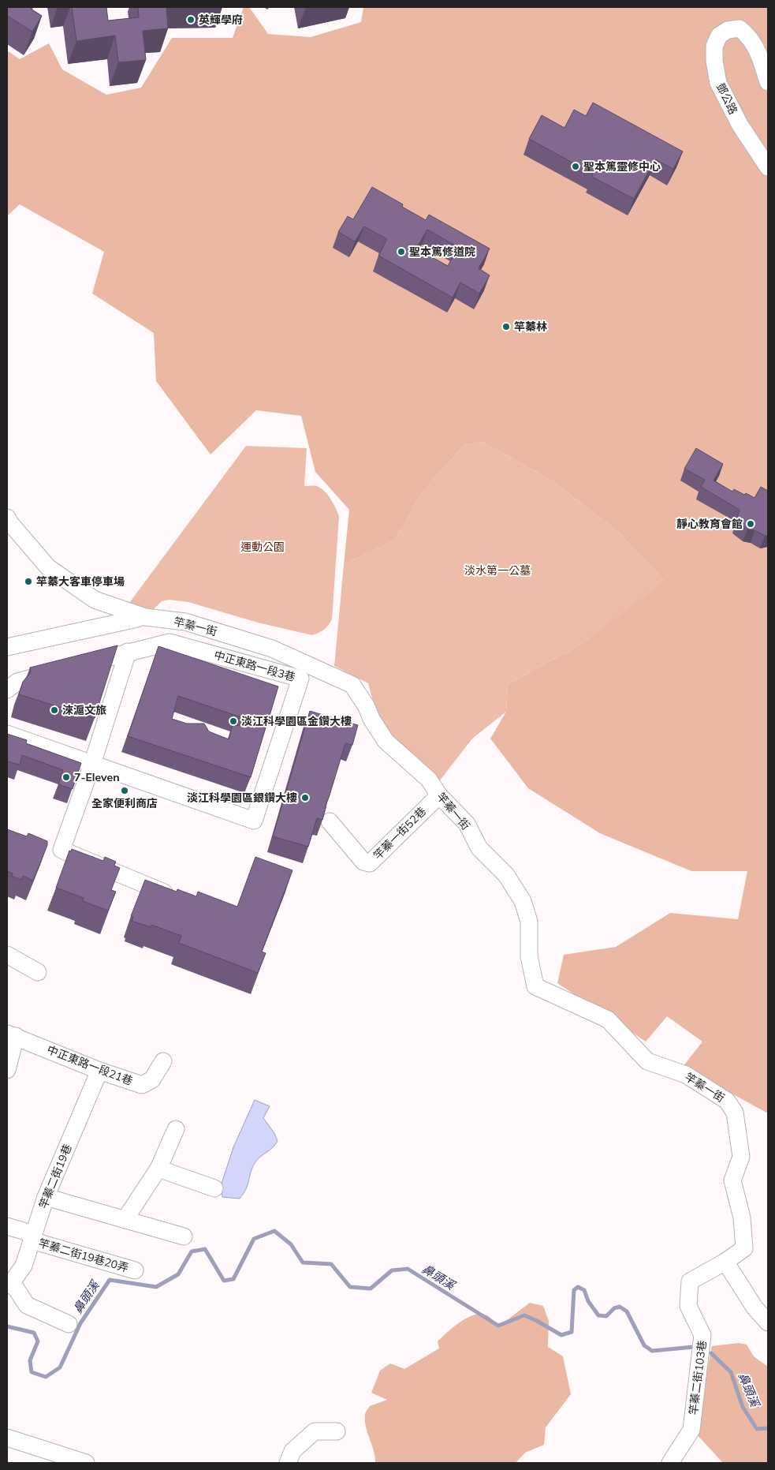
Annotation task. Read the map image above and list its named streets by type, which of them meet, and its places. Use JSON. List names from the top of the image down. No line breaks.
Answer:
{"streets":{"street":["鄧公路","竿蓁一街","中正東路一段3巷","竿蓁一街52巷","中正東路一段21巷","竿蓁二街19巷","竿蓁二街19巷20弄","竿蓁二街103巷"]},"crossings":[["竿蓁一街","竿蓁一街52巷"],["竿蓁一街","竿蓁二街103巷"],["中正東路一段21巷","竿蓁二街19巷"],["竿蓁二街19巷","竿蓁二街19巷20弄"]],"water":["鼻頭溪"],"parks":["運動公園","淡水第一公墓"],"places":["英輝學府","聖本篤靈修中心","聖本篤修道院","竿蓁林","靜心教育會館","竿蓁大客車停車場","淶滬文旅","淡江科學園區金鑽大樓","7-Eleven","全家便利商店","淡江科學園區銀鑽大樓"]}
